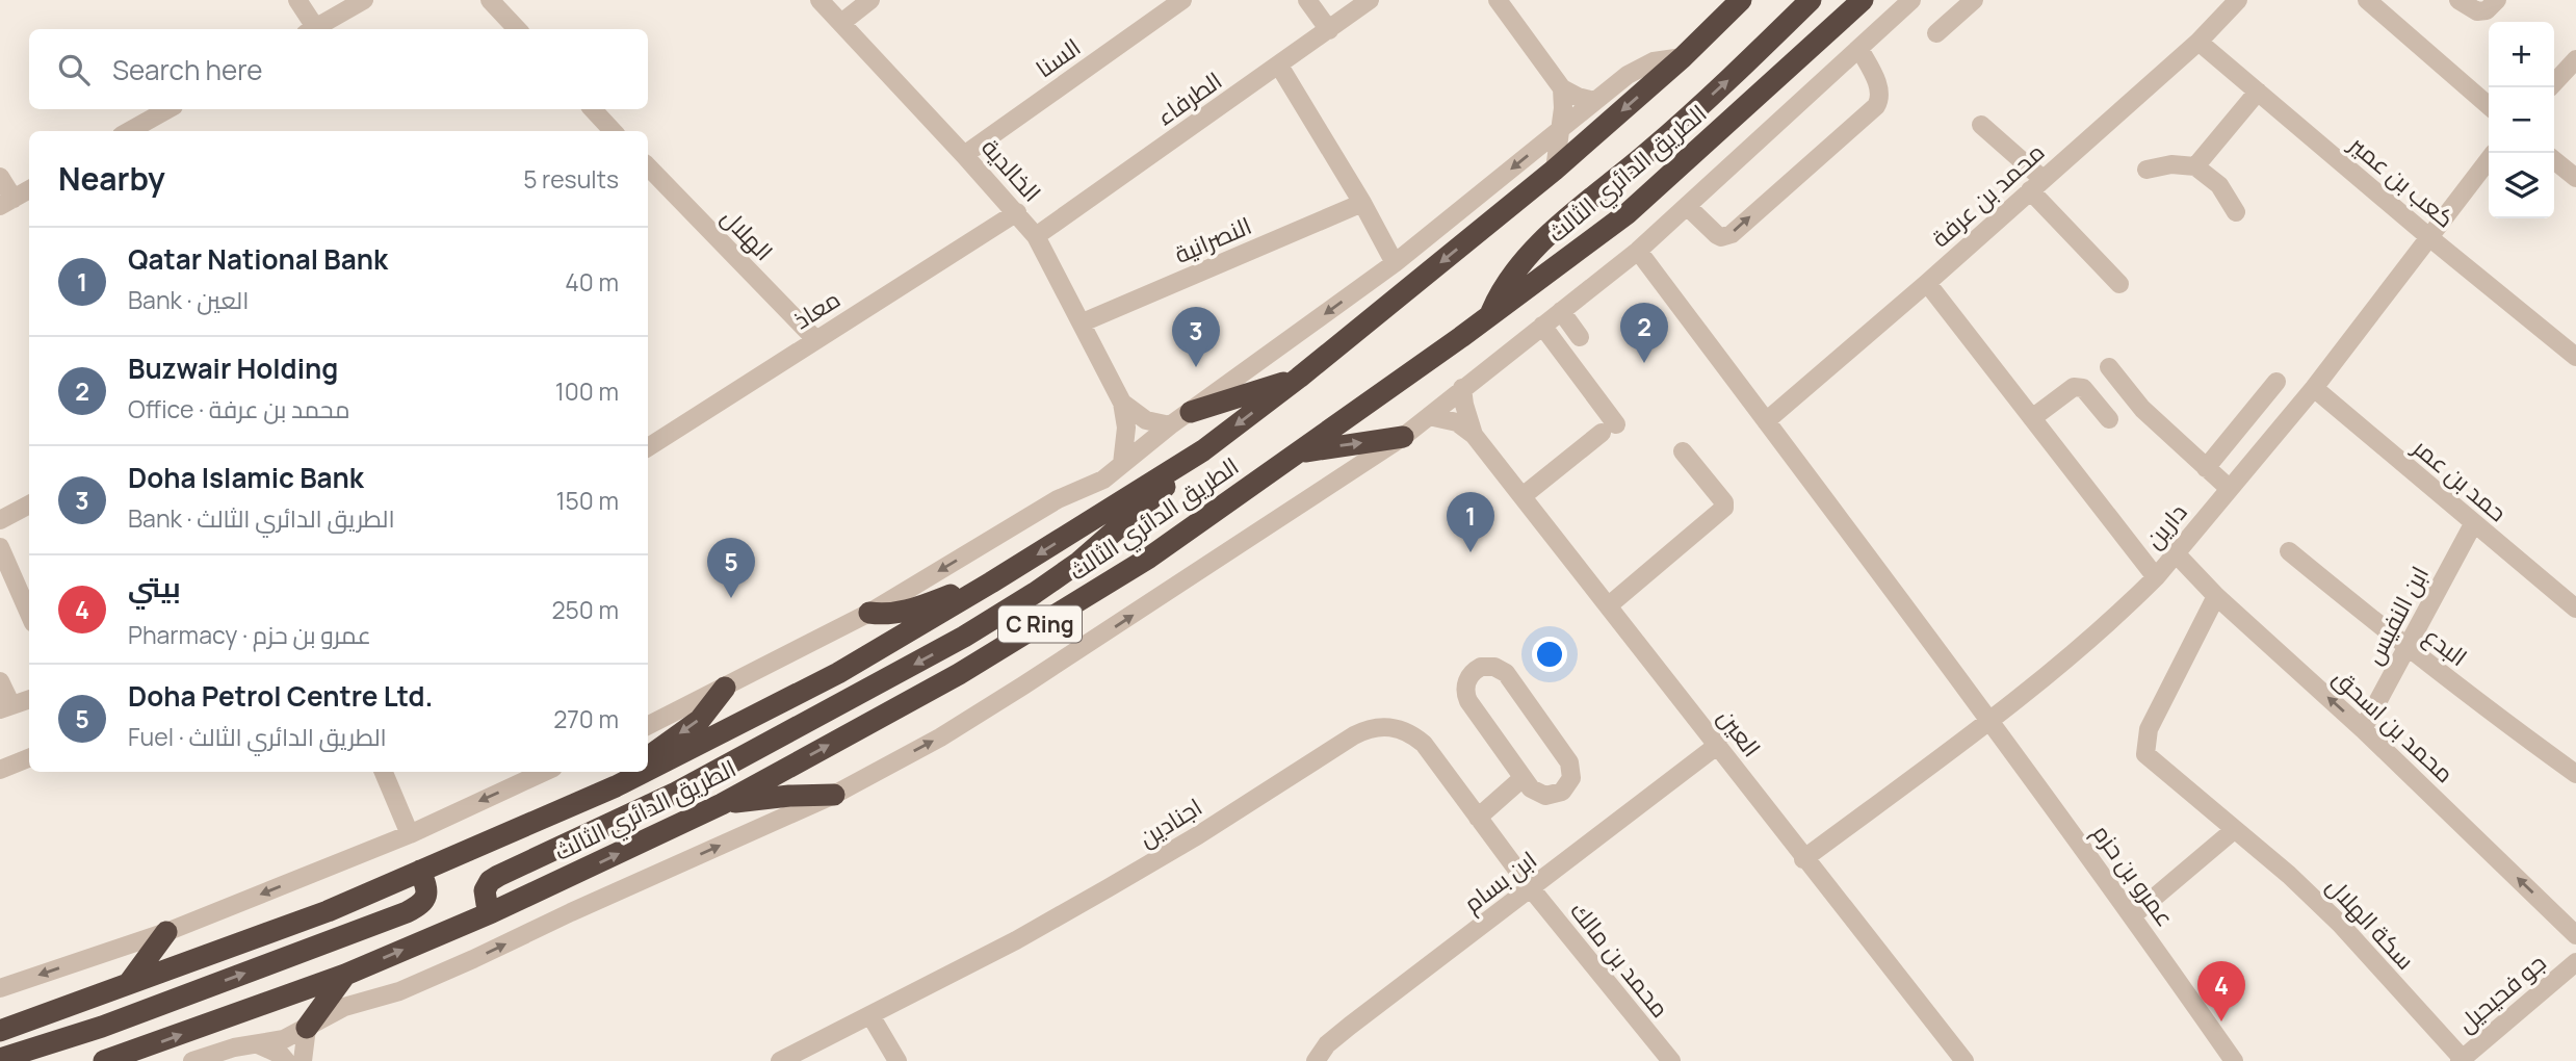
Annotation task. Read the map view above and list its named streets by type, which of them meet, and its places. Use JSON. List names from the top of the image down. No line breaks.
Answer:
{"streets":{"highway":["الطريق الدائري الثالث","C Ring"],"street":["السنا","الطرفاء","الخالدية","كعب بن عمير","محمد بن عرفة","الهلال","النصرانية","معاذ","حمد بن عمر","دارين","ابن النفيس","البدع","محمد بن اسحق","العين","اجنادين","عمرو بن حزم","ابن بسام","سكة الهلال","محمد بن مالك","جو فحيحيل"]},"crossings":[["السنا","الخالدية"],["الطرفاء","الخالدية"],["الخالدية","النصرانية"],["الخالدية","معاذ"],["كعب بن عمير","محمد بن عرفة"],["كعب بن عمير","دارين"],["الهلال","معاذ"],["حمد بن عمر","دارين"],["حمد بن عمر","ابن النفيس"],["دارين","محمد بن اسحق"],["دارين","العين"],["دارين","عمرو بن حزم"],["ابن النفيس","البدع"],["ابن النفيس","محمد بن اسحق"],["محمد بن اسحق","سكة الهلال"],["العين","ابن بسام"],["اجنادين","ابن بسام"],["اجنادين","محمد بن مالك"],["ابن بسام","محمد بن مالك"],["سكة الهلال","جو فحيحيل"]],"one_way":["محمد بن اسحق"],"page":{"map_buttons":["+","−"],"search":"Search here","heading":["Nearby","5 results"],"list":[{"mark":"1","name":"Qatar National Bank","note":"Bank · العين","value":"40 m"},{"mark":"2","name":"Buzwair Holding","note":"Office · محمد بن عرفة","value":"100 m"},{"mark":"3","name":"Doha Islamic Bank","note":"Bank · الطريق الدائري الثالث","value":"150 m"},{"mark":"4","name":"بيتي","note":"Pharmacy · عمرو بن حزم","value":"250 m"},{"mark":"5","name":"Doha Petrol Centre Ltd.","note":"Fuel · الطريق الدائري الثالث","value":"270 m"}],"pins":["2","3","1","5","4"]}}
